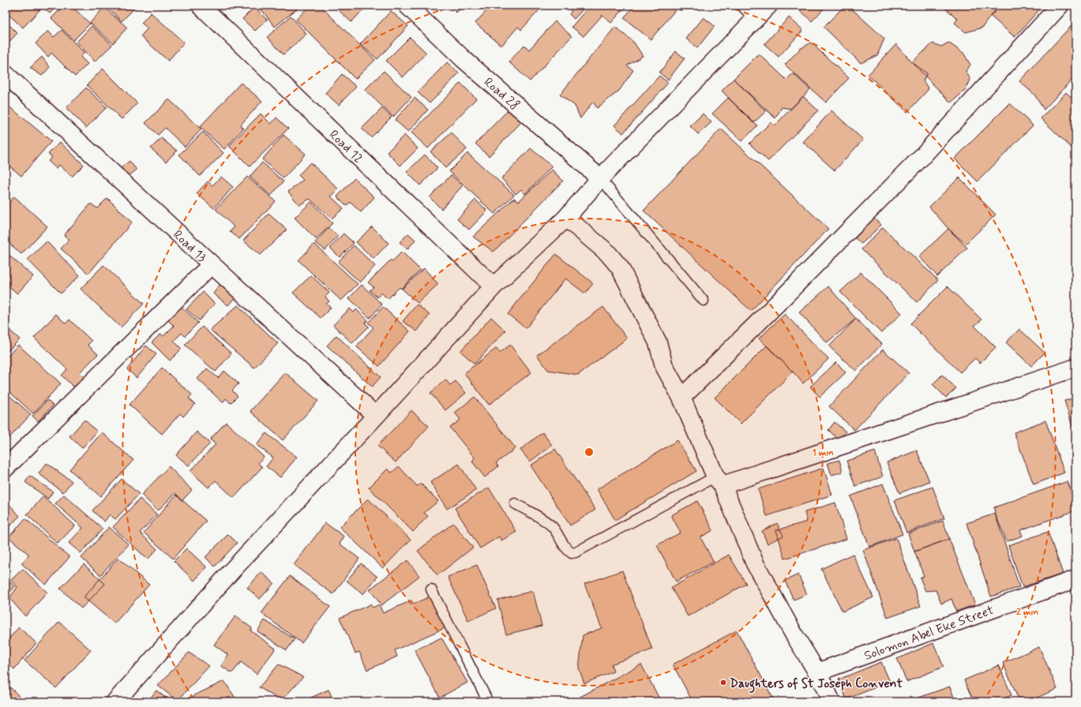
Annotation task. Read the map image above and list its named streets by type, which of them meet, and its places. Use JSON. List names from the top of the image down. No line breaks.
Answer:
{"streets":{"street":["Road 28","Road 12","Road 13","Solomon Abel Eke Street"]},"places":["Daughters of St Joseph Convent"],"rings":["1 min","2 min"]}
